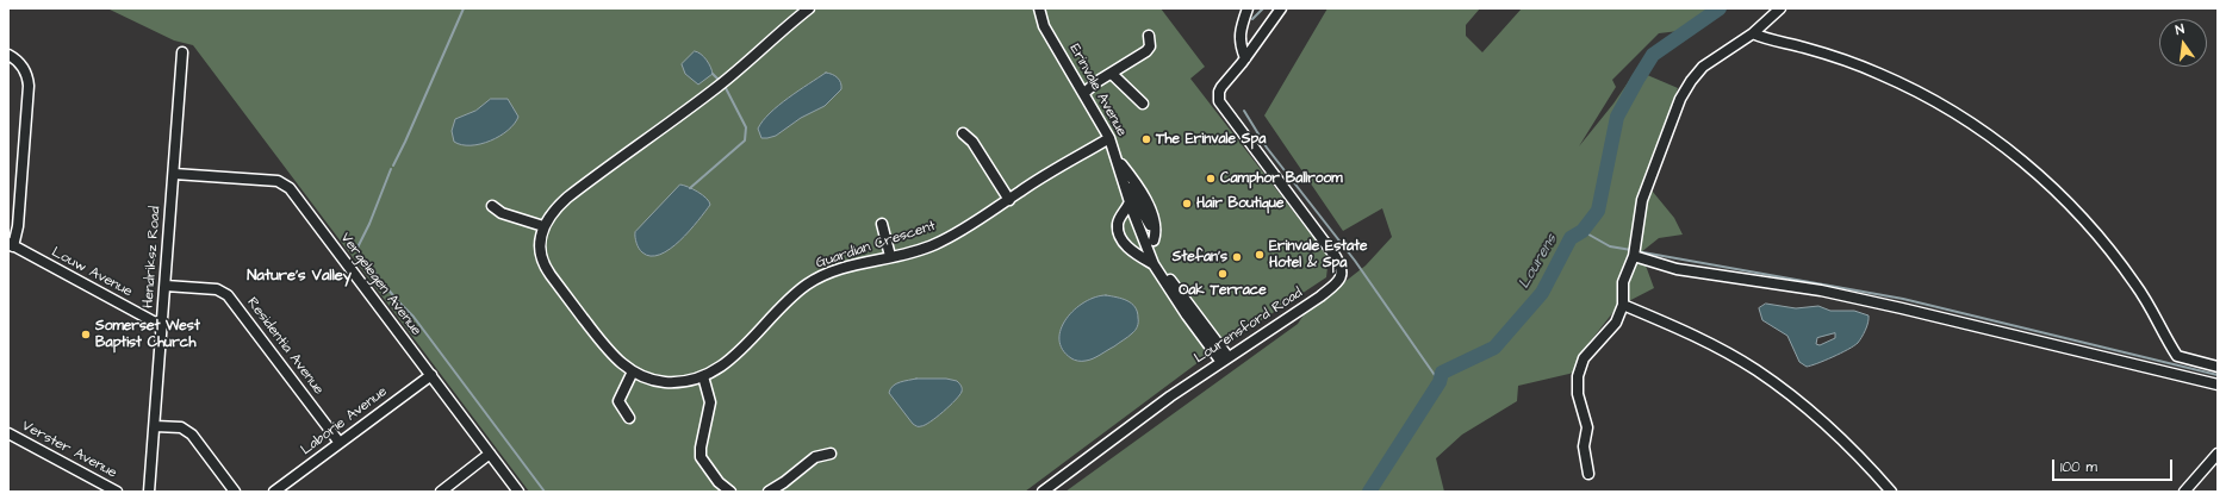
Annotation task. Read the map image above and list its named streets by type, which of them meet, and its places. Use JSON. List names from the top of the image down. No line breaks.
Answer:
{"streets":{"street":["Erinvale Avenue","Guardian Crescent","Hendriksz Road","Louw Avenue","Vergelegen Avenue","Lourensford Road","Residentia Avenue","Laborie Avenue","Verster Avenue"]},"crossings":[["Erinvale Avenue","Guardian Crescent"],["Erinvale Avenue","Lourensford Road"],["Hendriksz Road","Louw Avenue"],["Hendriksz Road","Vergelegen Avenue"],["Hendriksz Road","Residentia Avenue"],["Vergelegen Avenue","Laborie Avenue"],["Residentia Avenue","Laborie Avenue"]],"districts":["Nature's Valley"],"water":["Lourens"],"places":["The Erinvale Spa","Camphor Ballroom","Hair Boutique","Erinvale Estate Hotel & Spa","Stefan's","Oak Terrace","Somerset West Baptist Church"],"scale_bar":"100 m","north":"top"}
